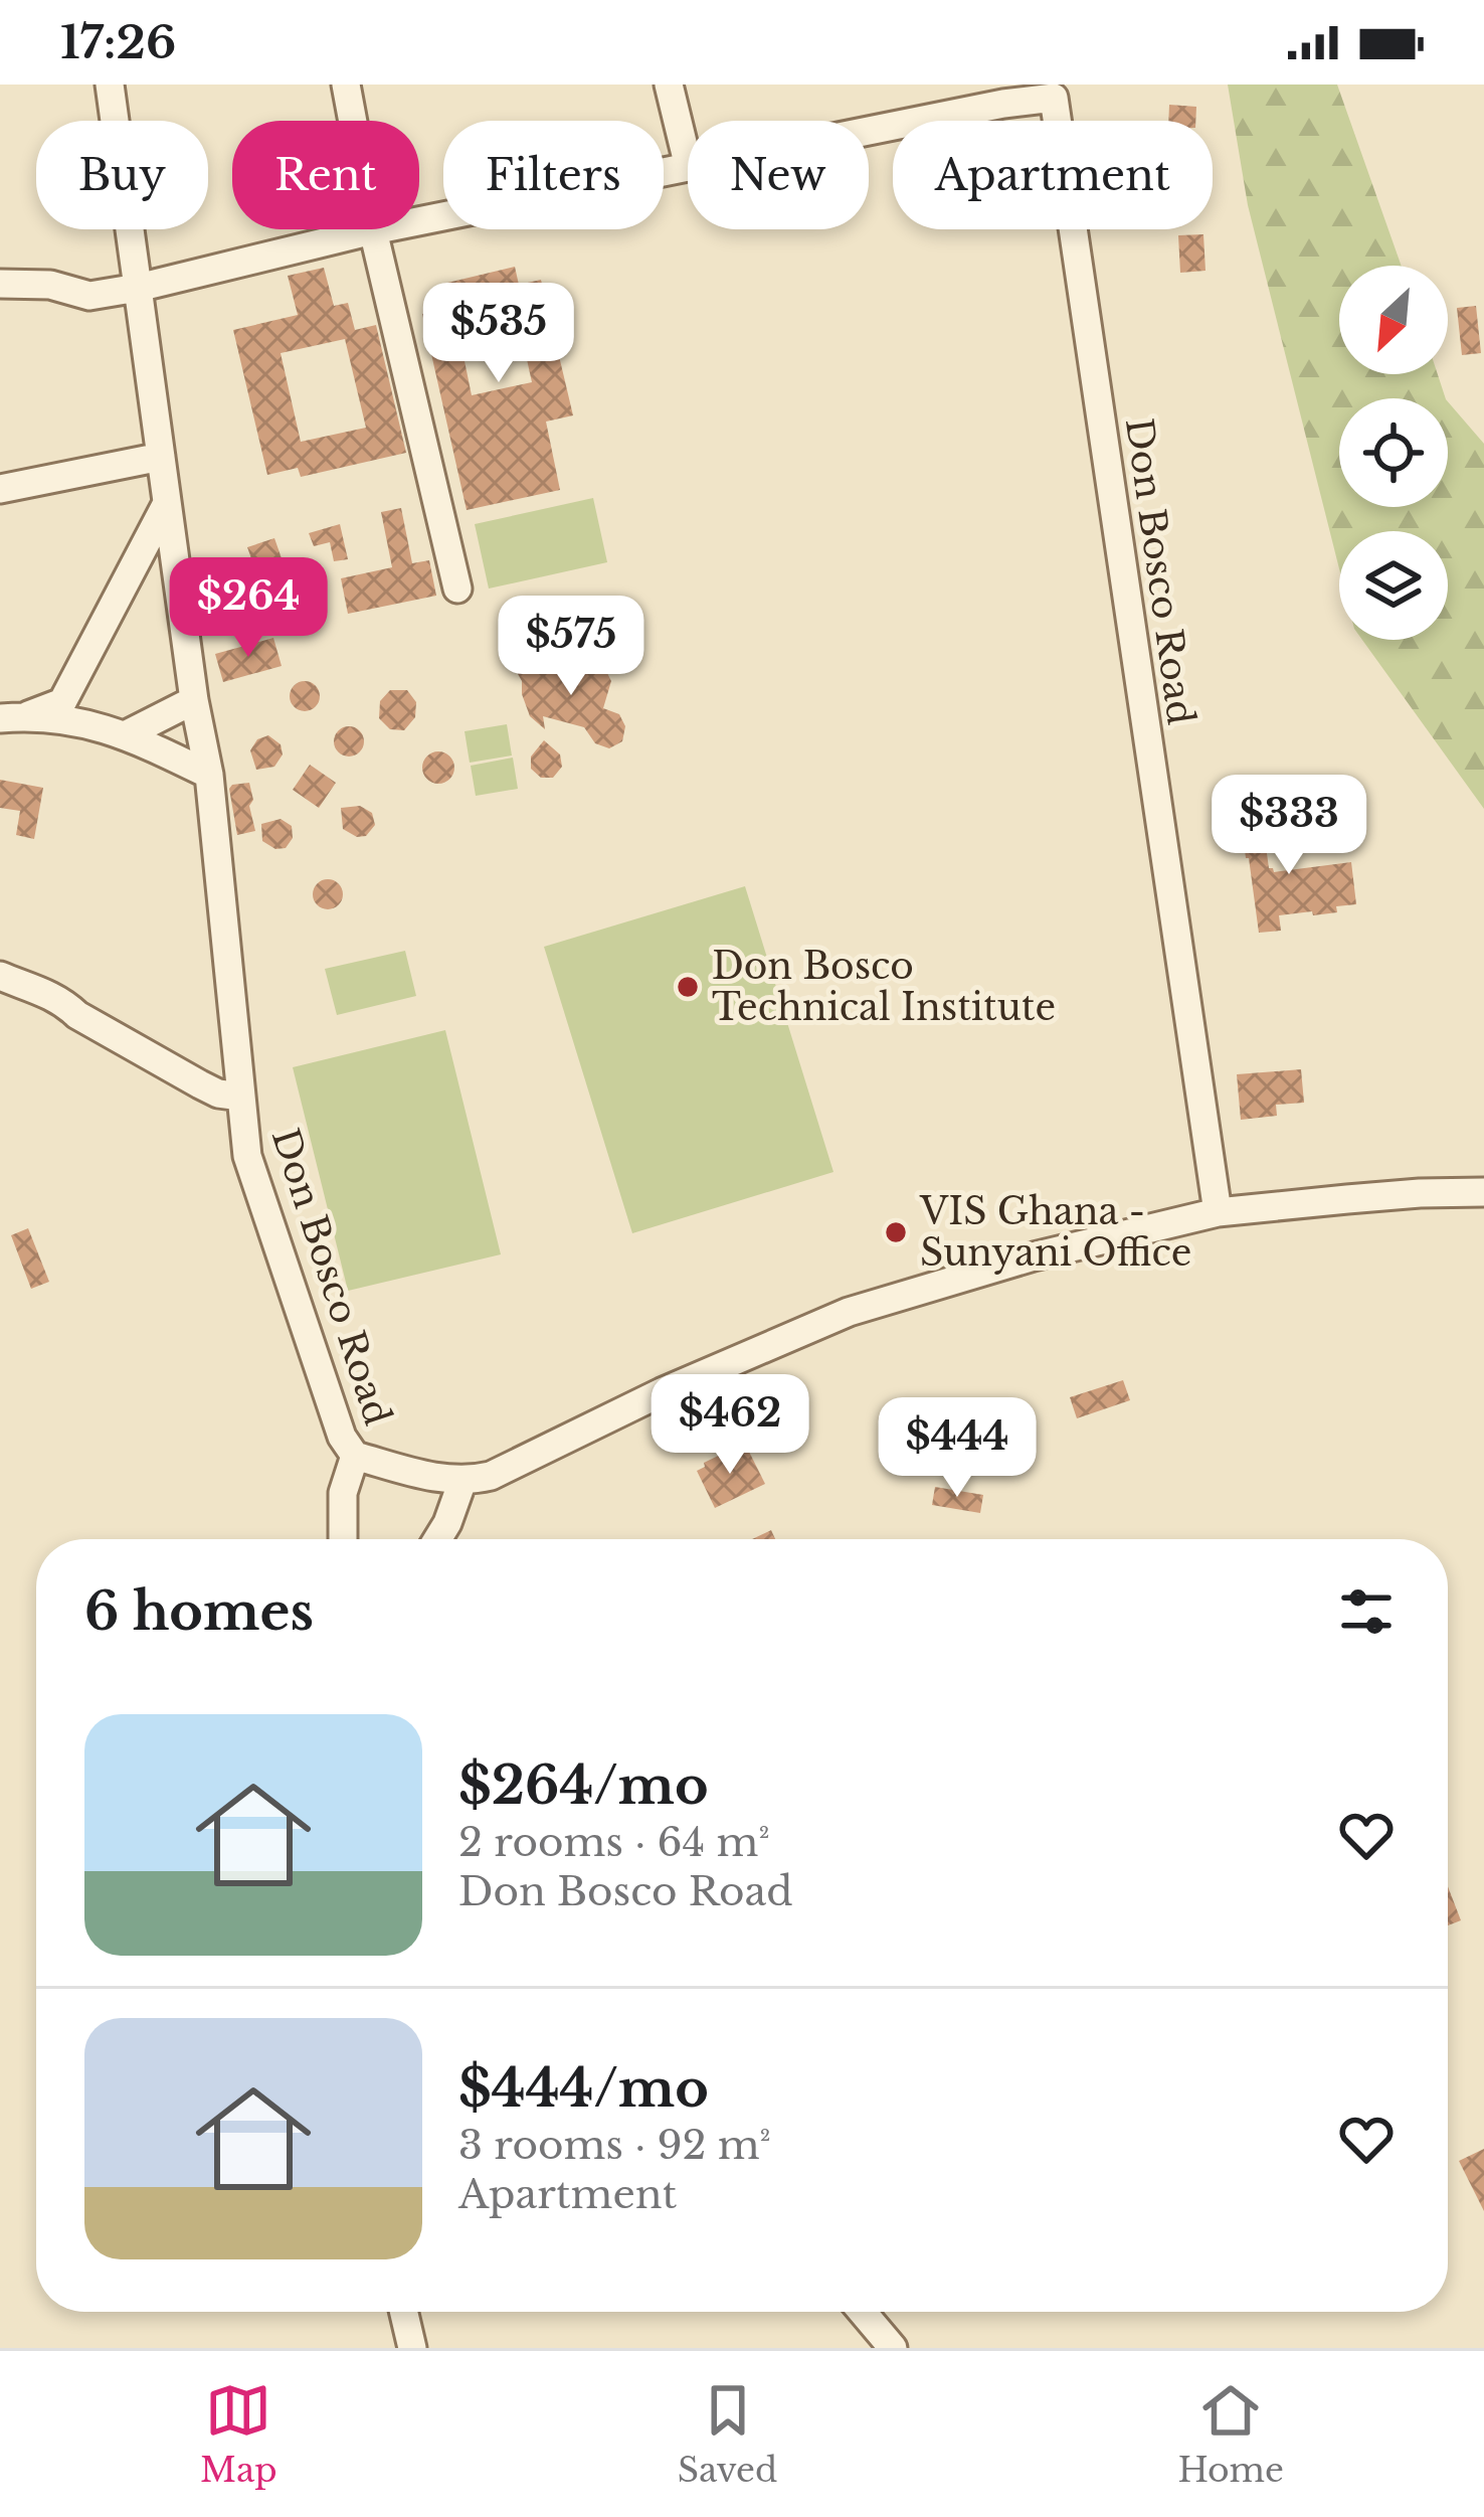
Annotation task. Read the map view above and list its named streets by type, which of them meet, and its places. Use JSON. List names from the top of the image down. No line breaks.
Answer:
{"streets":{"street":["Don Bosco Road"]},"places":["Don Bosco Technical Institute","VIS Ghana - Sunyani Office"],"north":"bottom left","page":{"status":"17:26","chip":["Buy","Rent","Filters","New","Apartment"],"price":["$535","$264","$575","$333","$462","$444"],"heading":"6 homes","list":[{"name":"$264/mo","note":"2 rooms · 64 m² · Don Bosco Road"},{"name":"$444/mo","note":"3 rooms · 92 m² · Apartment"}],"tabs":["Map","Saved","Home"]}}
